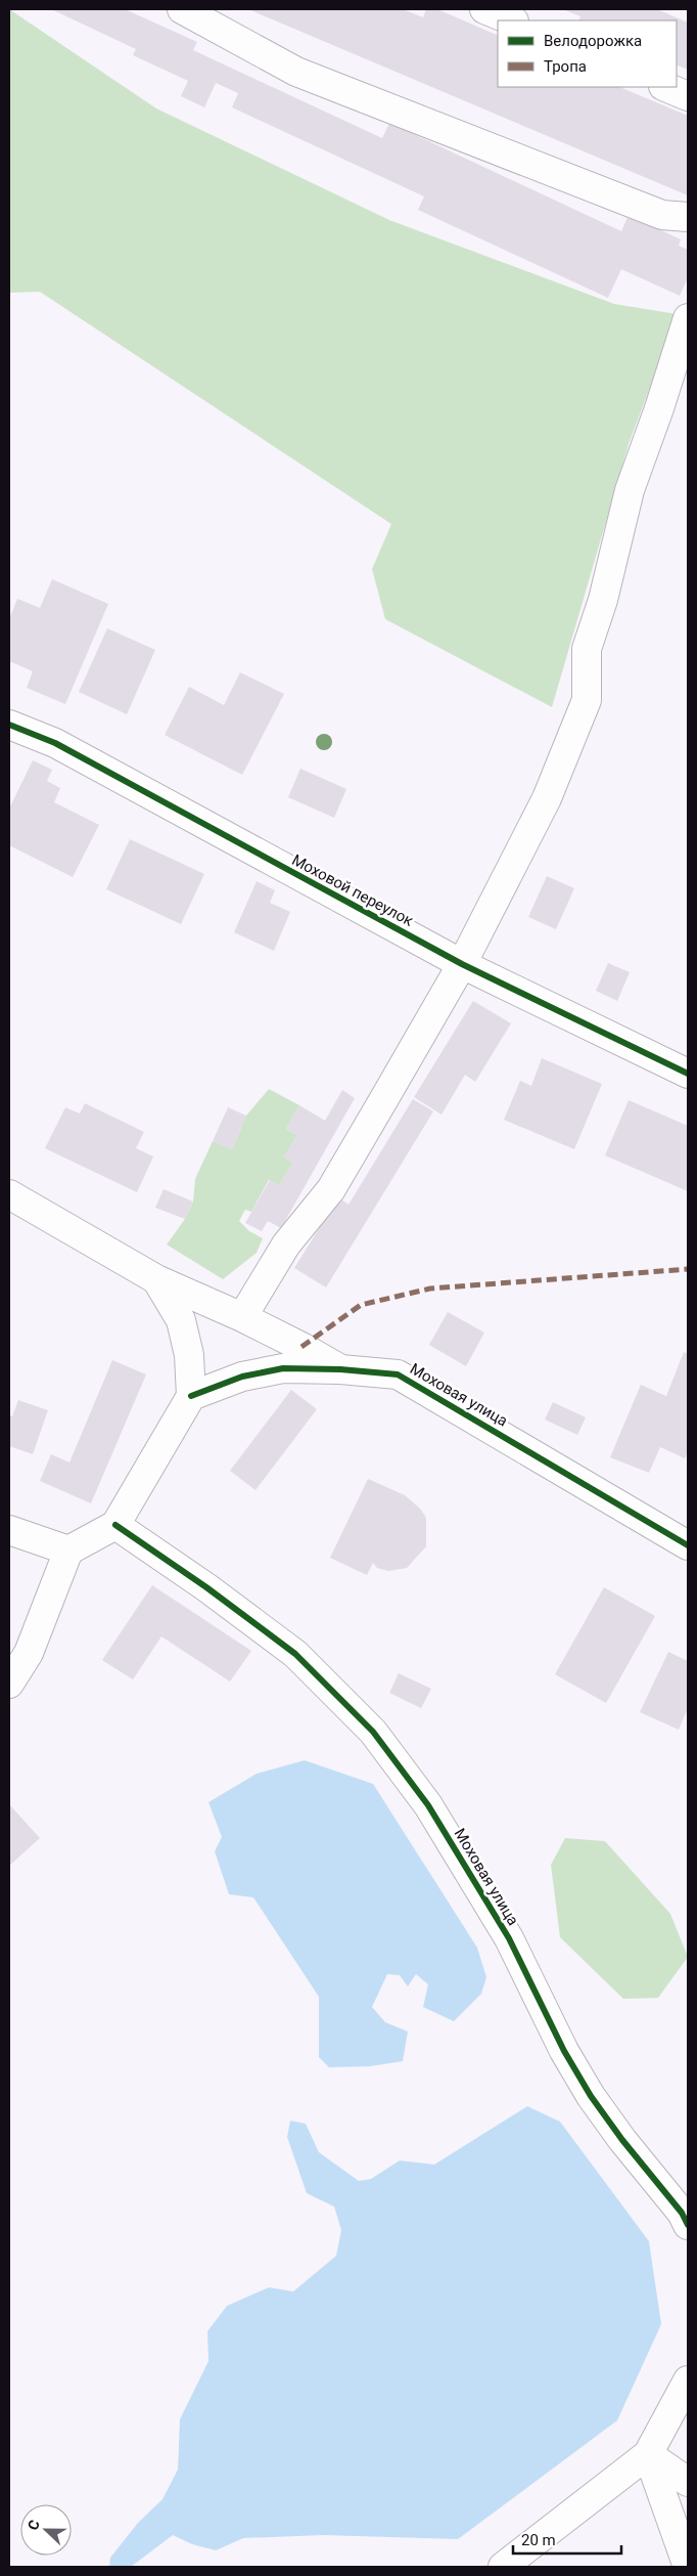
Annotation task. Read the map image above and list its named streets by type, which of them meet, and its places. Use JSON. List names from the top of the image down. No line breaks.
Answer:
{"streets":{"street":["Моховой переулок","Моховая улица"]},"legend":["Велодорожка","Тропа"],"scale_bar":"20 m","north":"left"}
